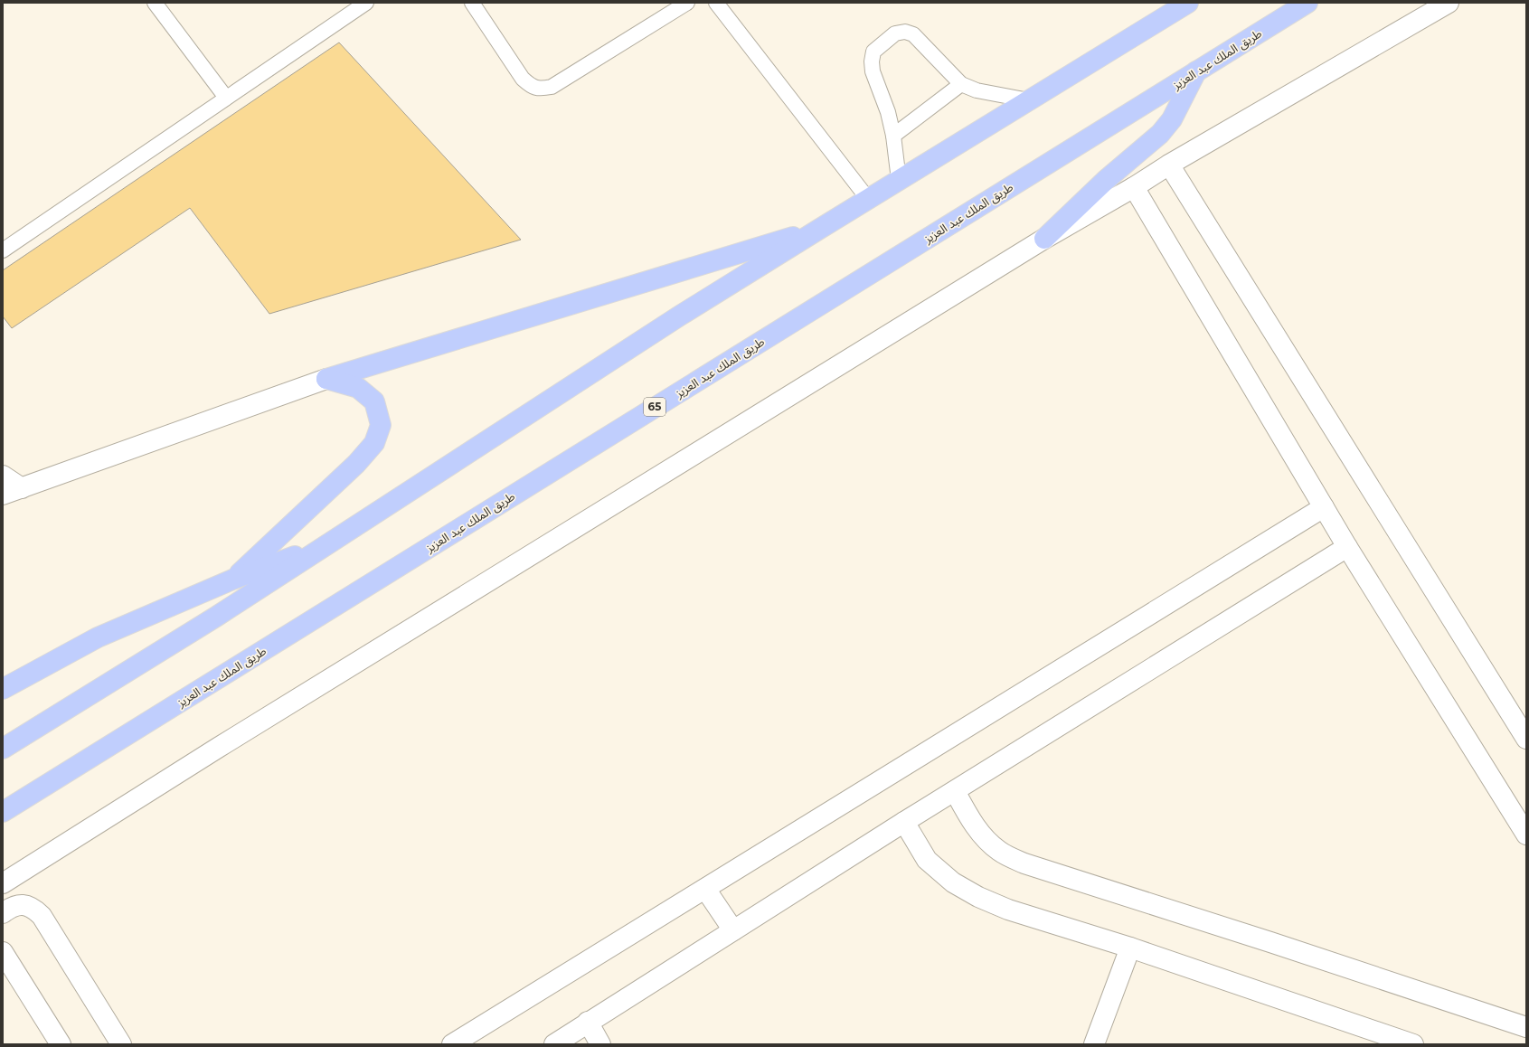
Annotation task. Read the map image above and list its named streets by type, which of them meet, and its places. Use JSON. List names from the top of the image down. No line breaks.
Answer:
{"streets":{"highway":["طريق الملك عبد العزيز","65"]}}
